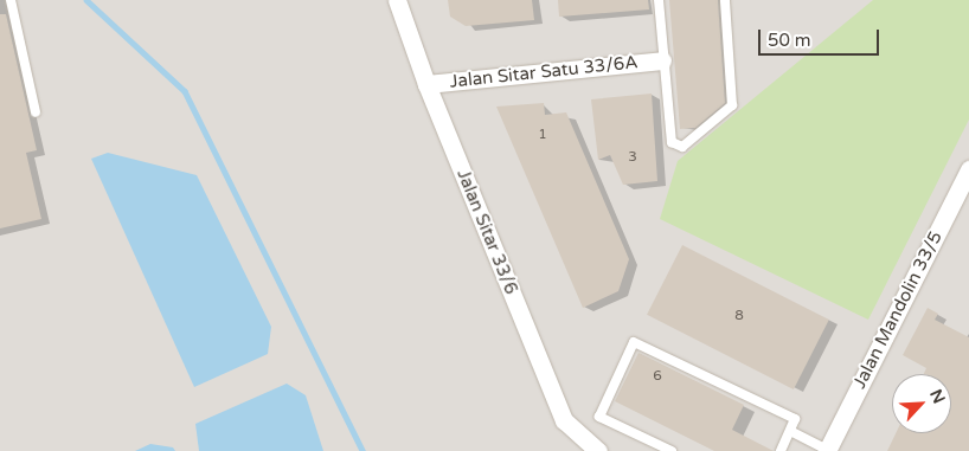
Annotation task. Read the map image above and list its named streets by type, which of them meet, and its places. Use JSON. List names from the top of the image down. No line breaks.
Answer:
{"streets":{"street":["Jalan Sitar Satu 33/6A","Jalan Sitar 33/6","Jalan Mandolin 33/5"]},"crossings":[["Jalan Sitar Satu 33/6A","Jalan Sitar 33/6"]],"house_numbers":["1","3","8","6"],"scale_bar":"50 m","north":"top right"}
